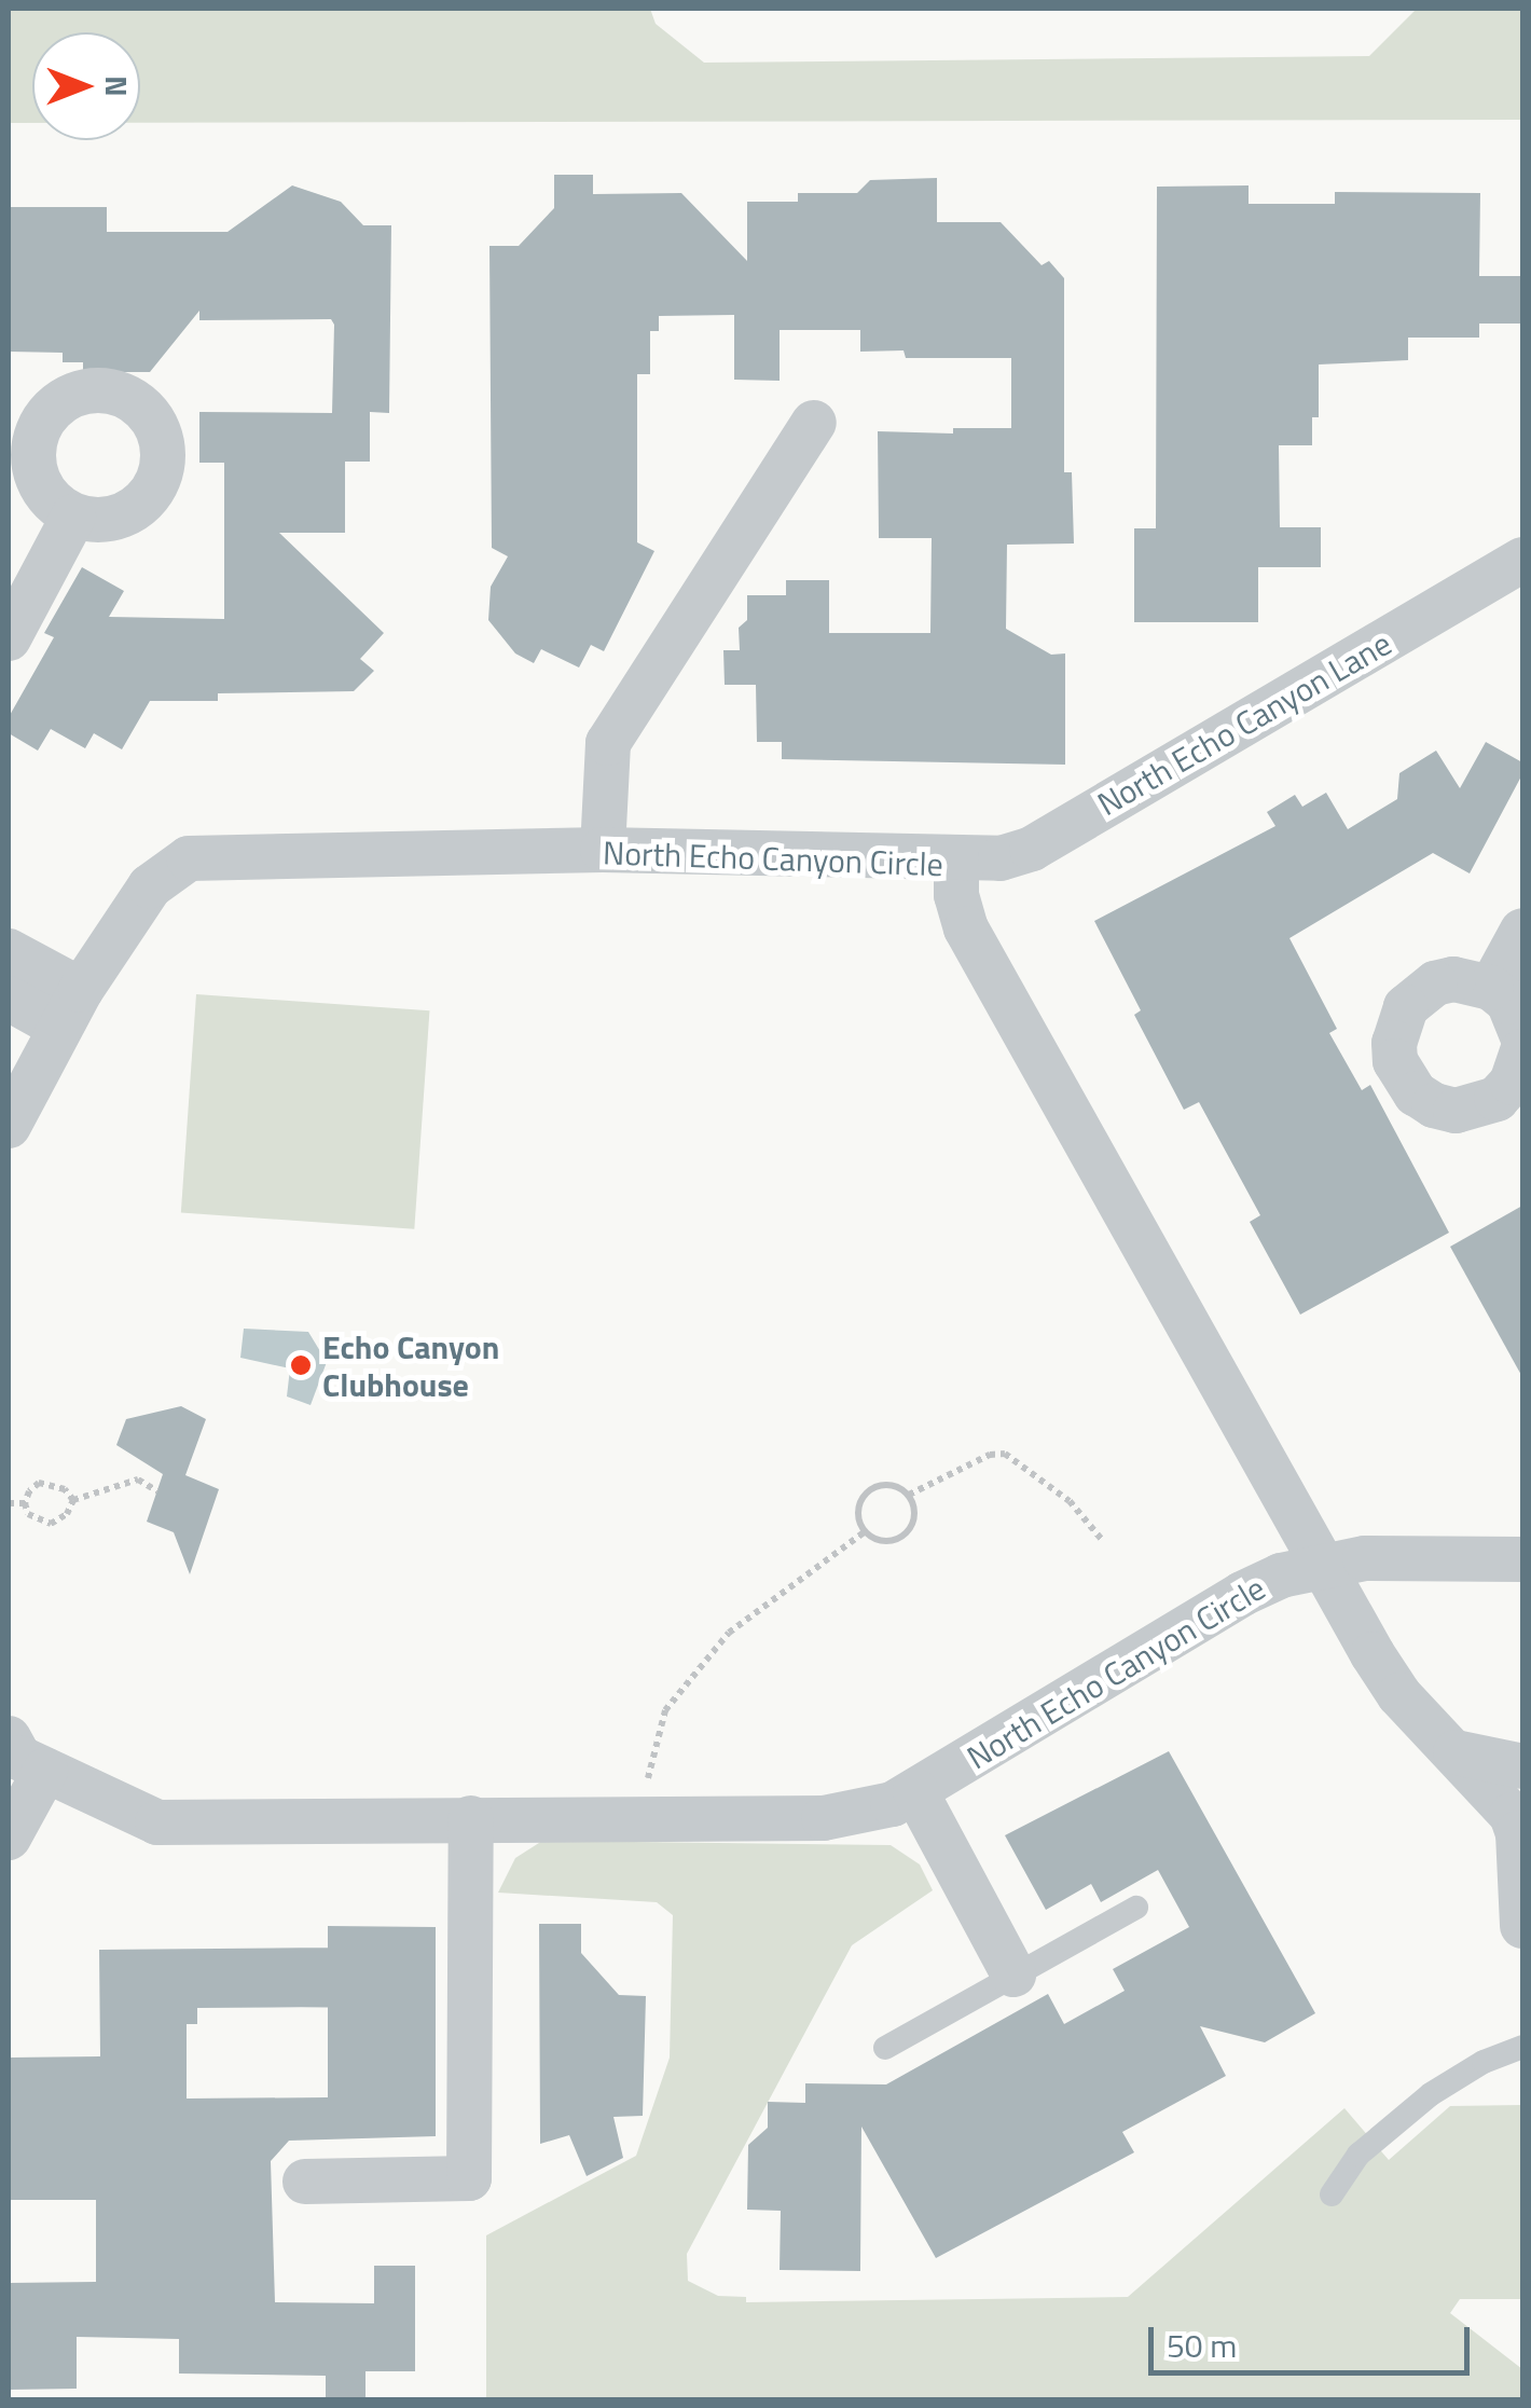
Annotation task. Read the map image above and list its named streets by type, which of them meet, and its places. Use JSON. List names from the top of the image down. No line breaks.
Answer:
{"streets":{"street":["North Echo Canyon Lane","North Echo Canyon Circle"]},"crossings":[["North Echo Canyon Lane","North Echo Canyon Circle"]],"places":["Echo Canyon Clubhouse"],"scale_bar":"50 m","north":"right"}
